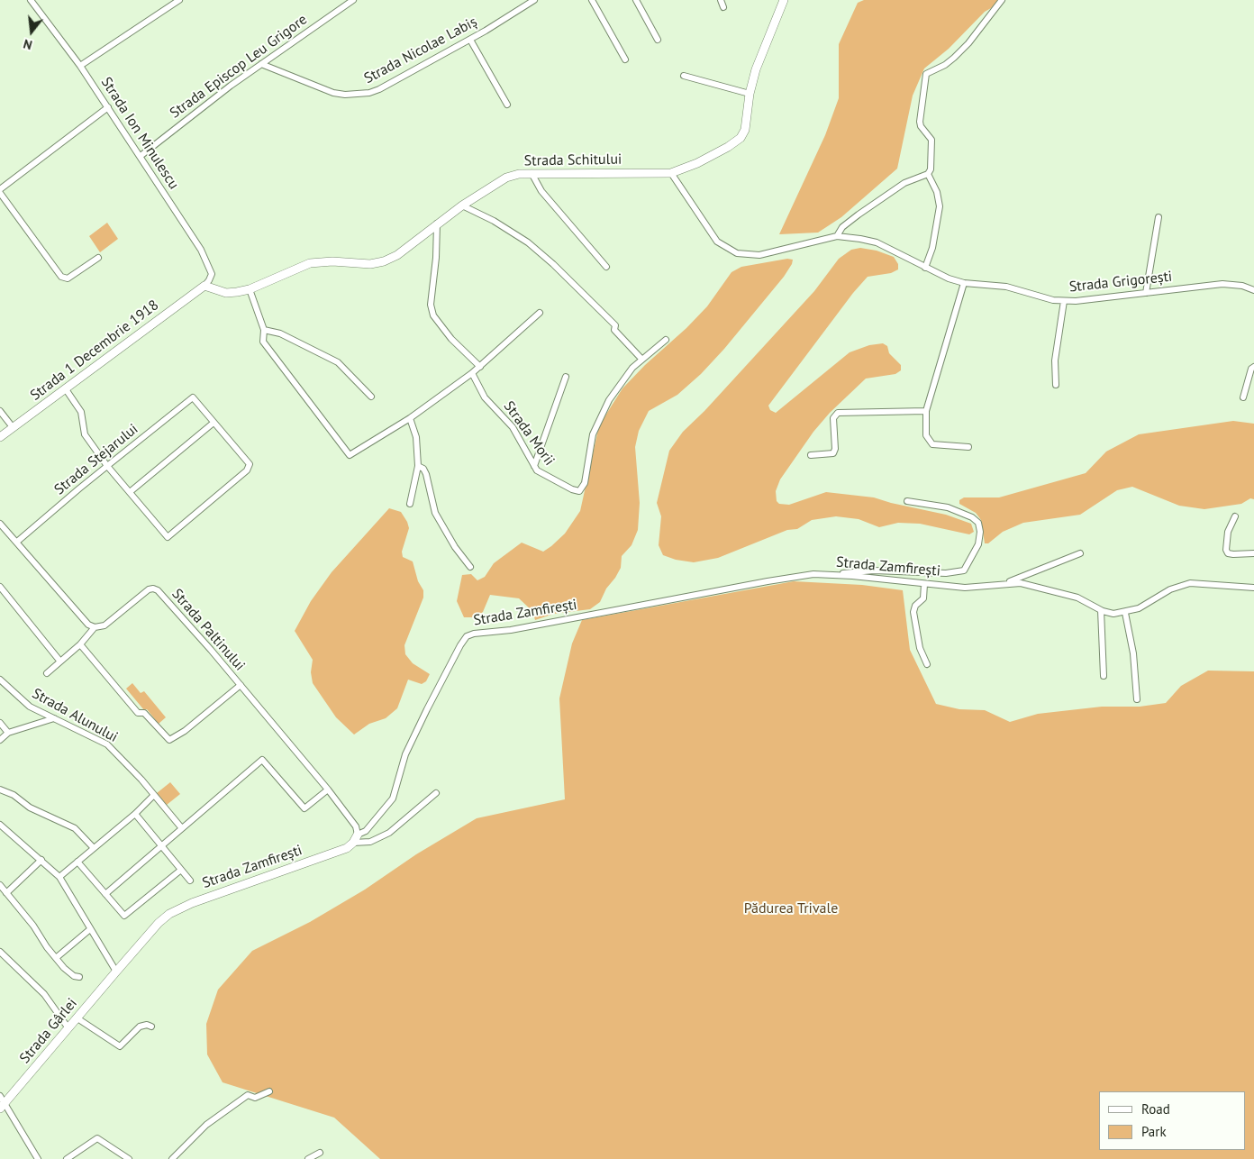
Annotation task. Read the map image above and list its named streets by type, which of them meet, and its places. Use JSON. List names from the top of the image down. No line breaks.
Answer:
{"streets":{"main road":["Strada Schitului","Strada 1 Decembrie 1918","Strada Zamfirești","Strada Gârlei"],"street":["Strada Nicolae Labiș","Strada Episcop Leu Grigore","Strada Ion Minulescu","Strada Grigorești","Strada Morii","Strada Stejarului","Strada Paltinului","Strada Alunului"]},"crossings":[["Strada Nicolae Labiș","Strada Episcop Leu Grigore"],["Strada Episcop Leu Grigore","Strada Ion Minulescu"],["Strada Ion Minulescu","Strada Schitului"],["Strada Ion Minulescu","Strada 1 Decembrie 1918"],["Strada Schitului","Strada Grigorești"],["Strada Schitului","Strada 1 Decembrie 1918"],["Strada Zamfirești","Strada Paltinului"],["Strada Zamfirești","Strada Gârlei"]],"parks":["Pădurea Trivale"],"legend":["Road","Park"],"north":"bottom"}
